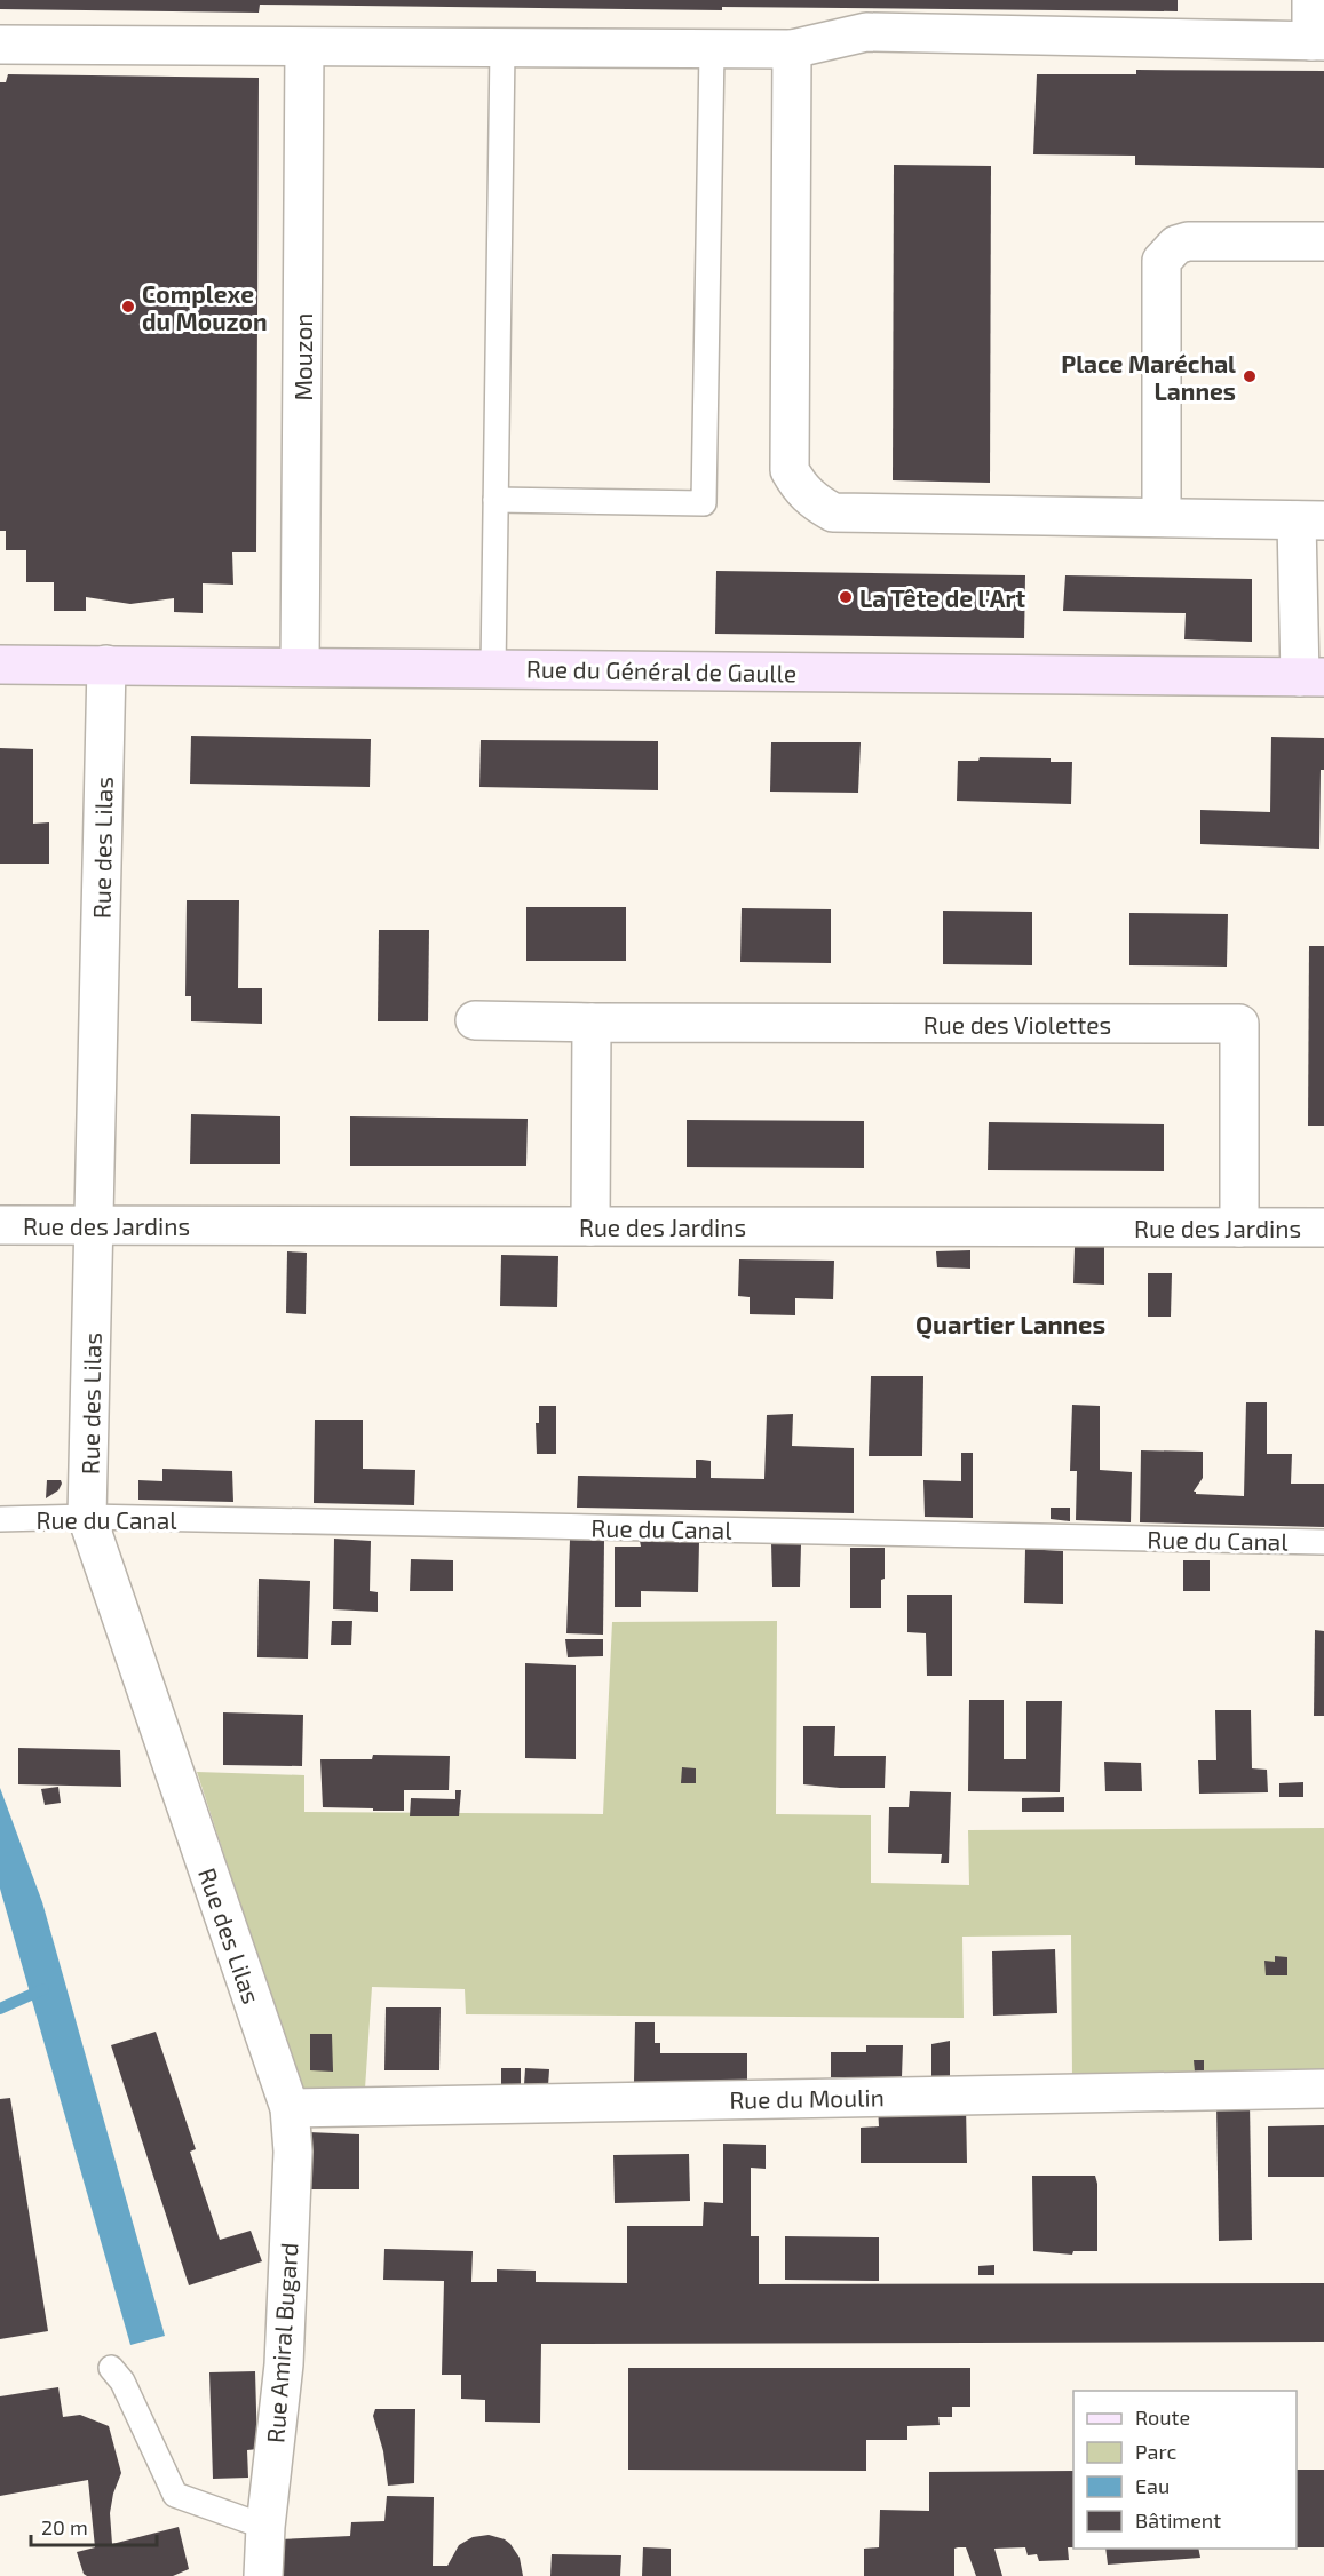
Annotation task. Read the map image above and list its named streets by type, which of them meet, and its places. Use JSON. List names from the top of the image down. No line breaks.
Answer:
{"streets":{"street":["Mouzon","Rue du Général de Gaulle","Rue des Lilas","Rue des Violettes","Rue des Jardins","Rue du Moulin","Rue Amiral Bugard"],"lane":["Rue du Canal"]},"crossings":[["Mouzon","Rue du Général de Gaulle"],["Rue du Général de Gaulle","Rue des Lilas"],["Rue des Lilas","Rue des Jardins"],["Rue des Lilas","Rue du Canal"],["Rue des Lilas","Rue du Moulin"],["Rue des Lilas","Rue Amiral Bugard"],["Rue des Violettes","Rue des Jardins"],["Rue du Moulin","Rue Amiral Bugard"]],"districts":["Quartier Lannes"],"places":["Complexe du Mouzon","Place Maréchal Lannes","La Tête de l'Art"],"legend":["Route","Parc","Eau","Bâtiment"],"scale_bar":"20 m"}
